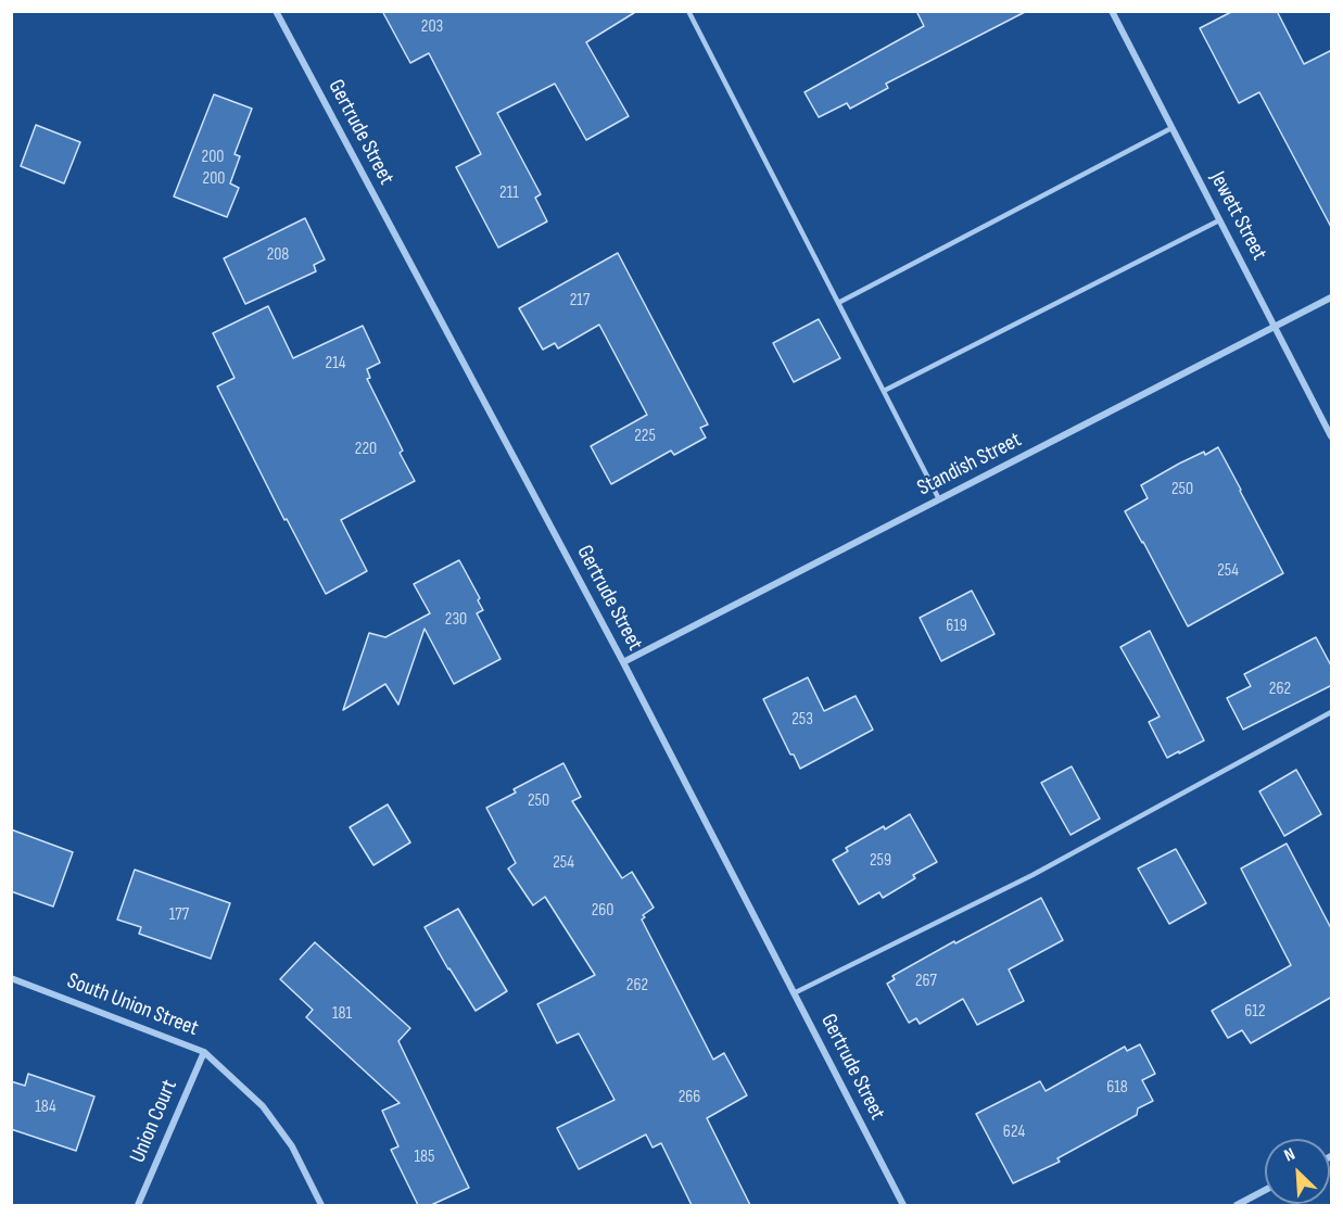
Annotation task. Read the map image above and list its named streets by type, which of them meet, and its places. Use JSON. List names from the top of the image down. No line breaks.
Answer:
{"streets":{"street":["Gertrude Street","Jewett Street","Standish Street","South Union Street","Union Court"]},"crossings":[["Gertrude Street","Standish Street"],["Jewett Street","Standish Street"],["South Union Street","Union Court"]],"house_numbers":["203","200","200","211","208","217","214","225","220","250","254","230","619","262","253","250","259","254","260","177","267","262","612","181","618","266","184","624","185"],"north":"top left"}
